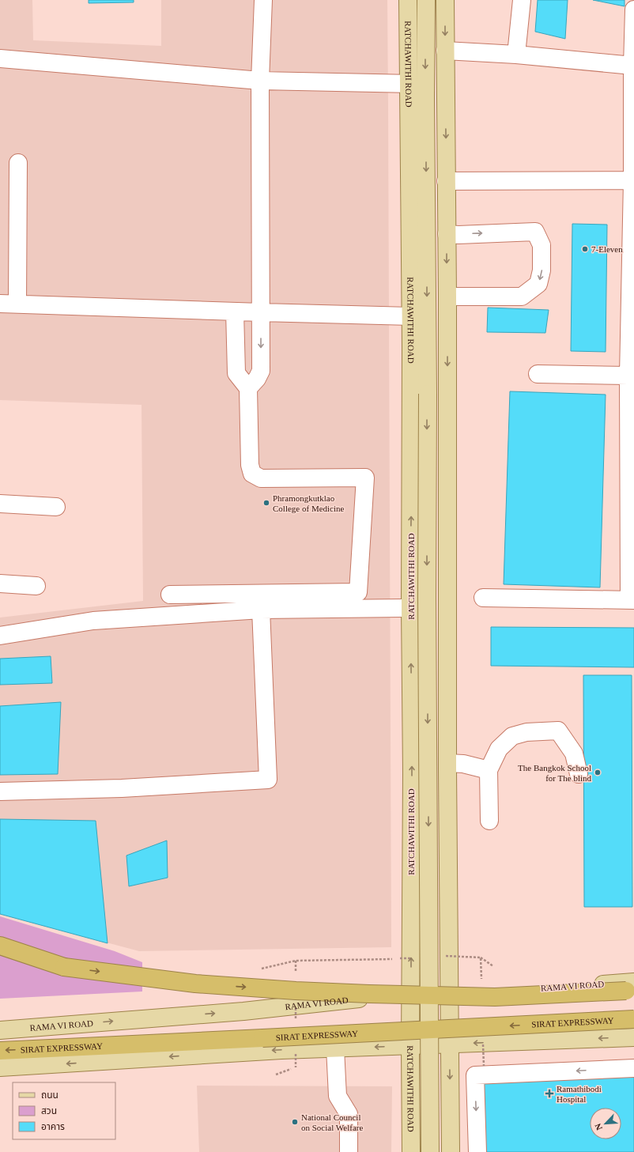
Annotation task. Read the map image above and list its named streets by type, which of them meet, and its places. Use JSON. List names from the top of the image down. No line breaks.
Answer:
{"streets":{"highway":["SIRAT EXPRESSWAY"],"main road":["RATCHAWITHI ROAD","RAMA VI ROAD"]},"crossings":[["RATCHAWITHI ROAD","RAMA VI ROAD"]],"places":{"other":["7-Eleven","Phramongkutklao College of Medicine","The Bangkok School for The blind","National Council on Social Welfare"],"health":["Ramathibodi Hospital"]},"legend":["ถนน","สวน","อาคาร"],"north":"bottom left"}
